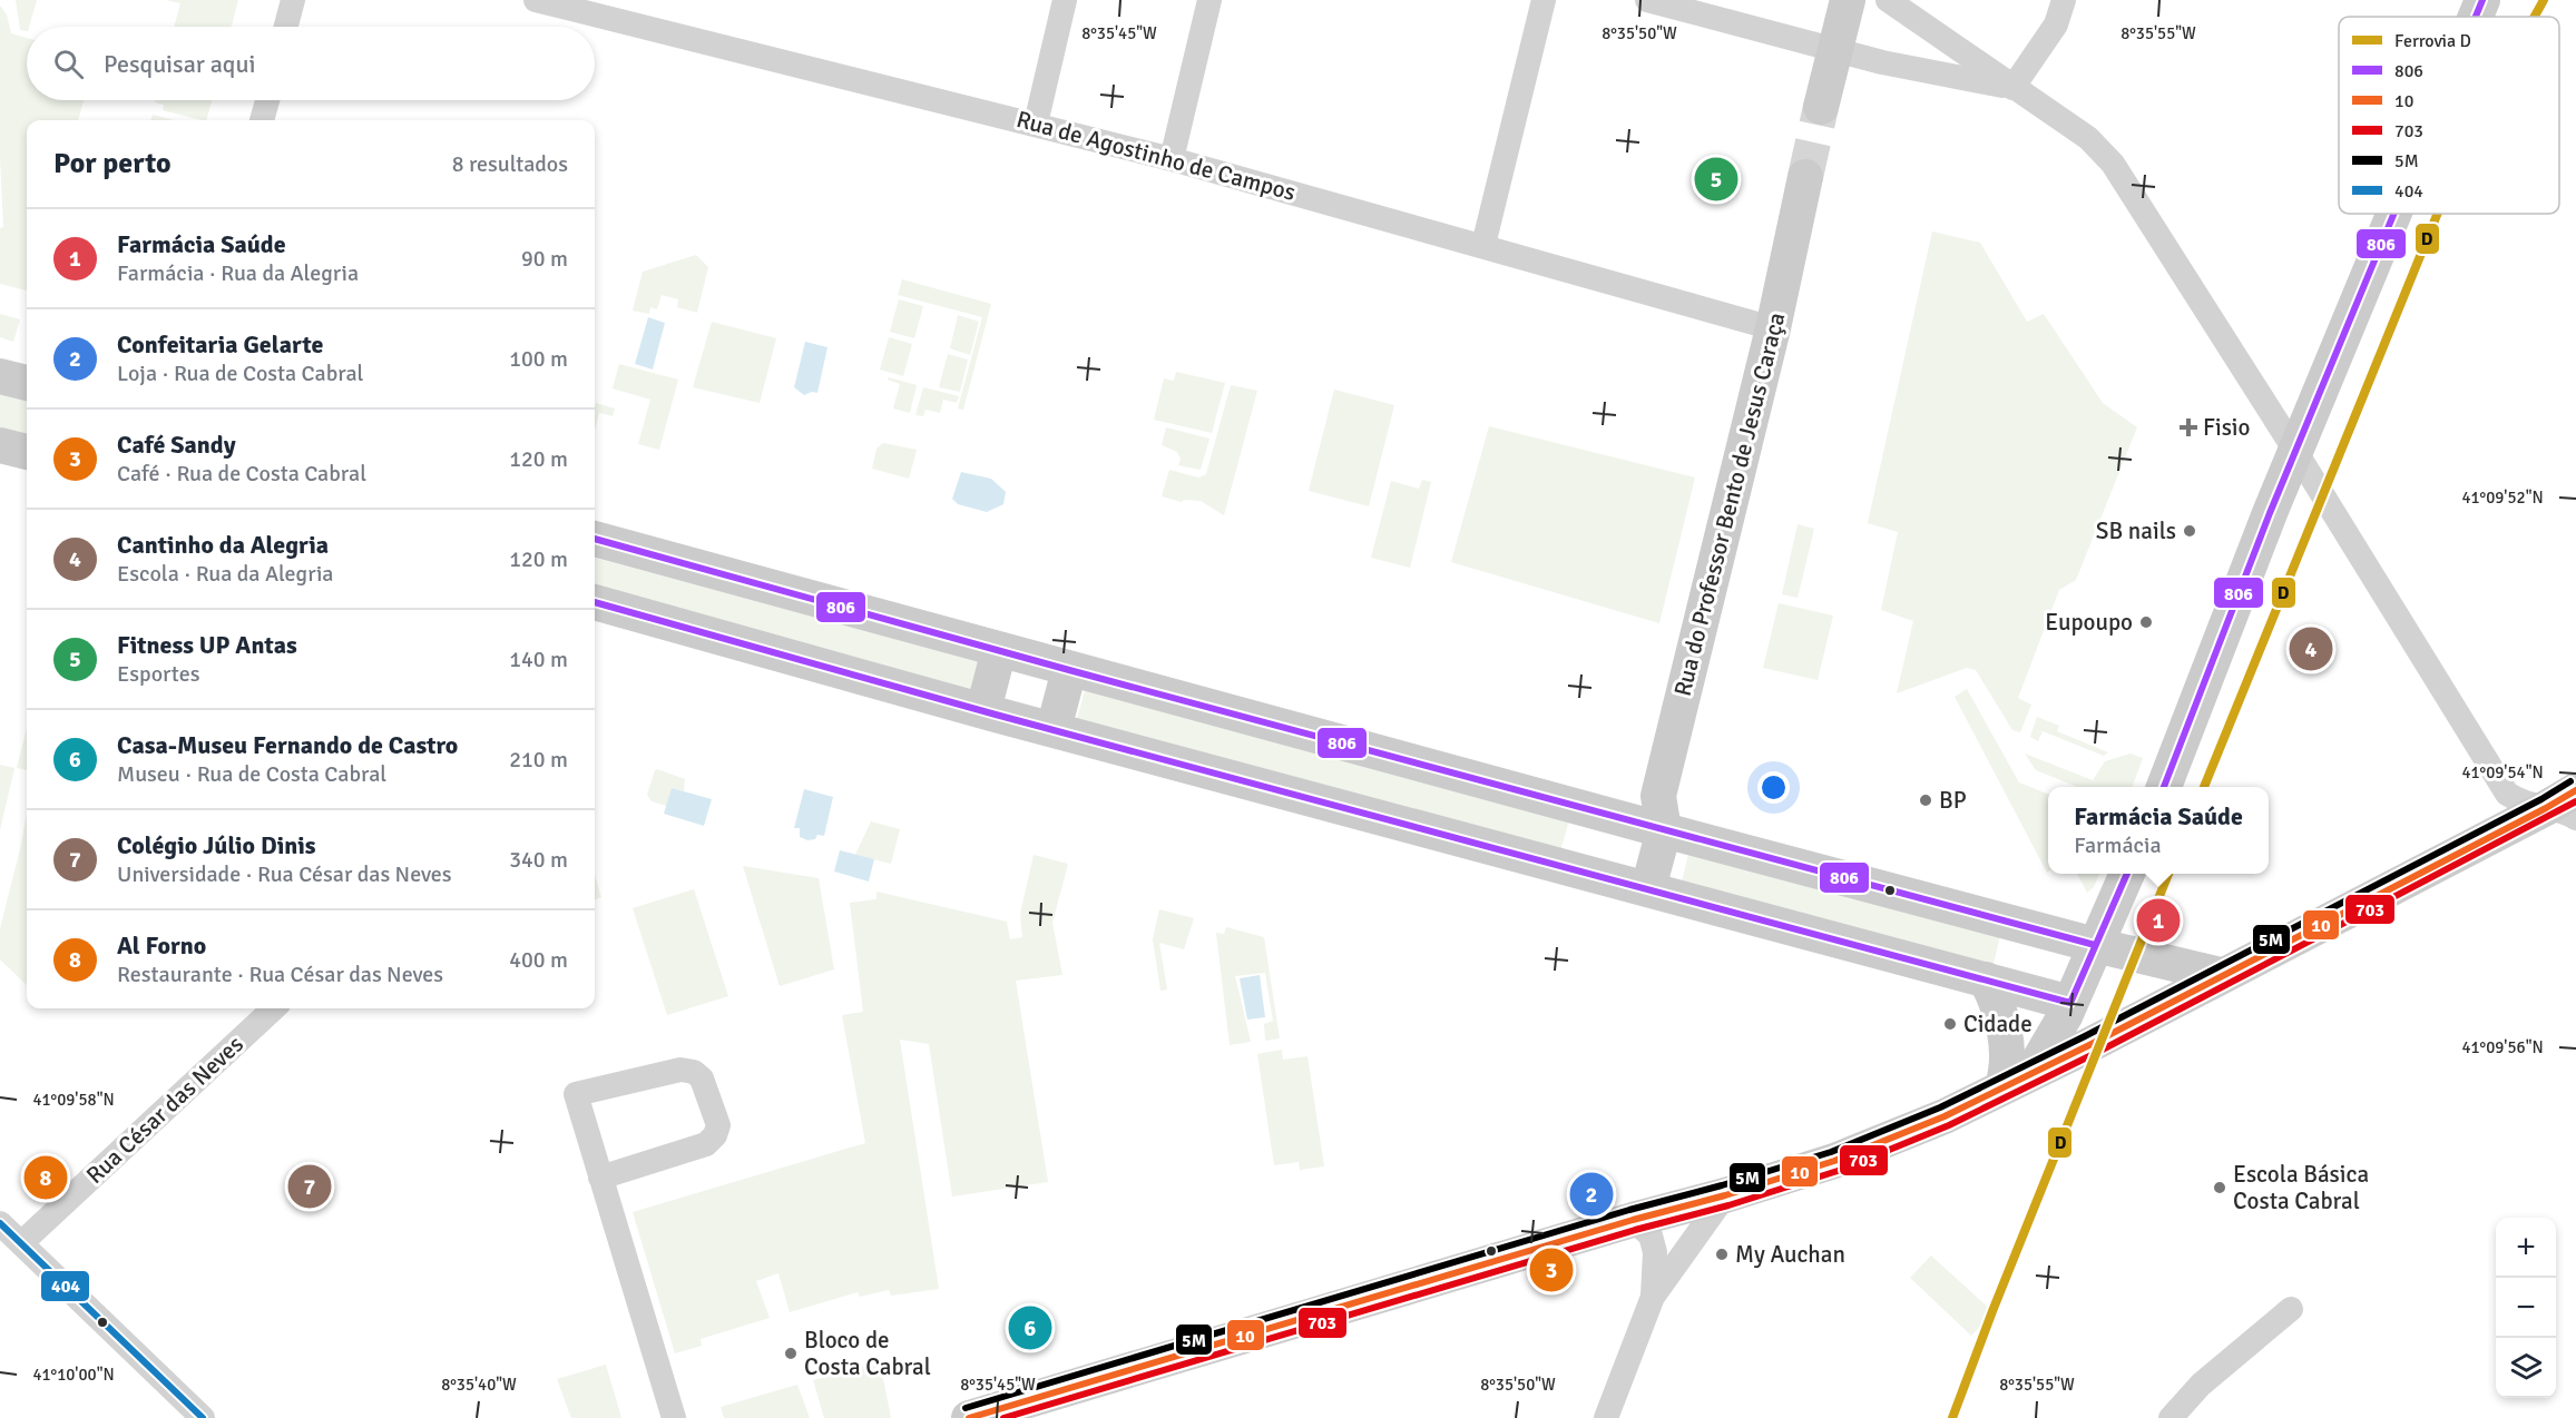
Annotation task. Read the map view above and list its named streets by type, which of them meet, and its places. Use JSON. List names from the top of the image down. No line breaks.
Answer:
{"streets":{"main road":["Rua do Professor Bento de Jesus Caraça"],"street":["Rua de Agostinho de Campos","Rua César das Neves"]},"crossings":[["Rua de Agostinho de Campos","Rua do Professor Bento de Jesus Caraça"]],"places":{"health":["Fisio"],"other":["SB nails","Eupoupo","BP","Cidade","Escola Básica Costa Cabral","My Auchan","Bloco de Costa Cabral"]},"lines":["rail line D","transit line 806","transit line 5M","transit line 10","transit line 703","transit line 404"],"legend":["Ferrovia D","806","10","703","5M","404"],"page":{"search":"Pesquisar aqui","heading":["Por perto","8 resultados"],"pins":["5","4","1","8","7","2","3","6"],"list":[{"mark":"1","name":"Farmácia Saúde","note":"Farmácia · Rua da Alegria","value":"90 m"},{"mark":"2","name":"Confeitaria Gelarte","note":"Loja · Rua de Costa Cabral","value":"100 m"},{"mark":"3","name":"Café Sandy","note":"Café · Rua de Costa Cabral","value":"120 m"},{"mark":"4","name":"Cantinho da Alegria","note":"Escola · Rua da Alegria","value":"120 m"},{"mark":"5","name":"Fitness UP Antas","note":"Esportes","value":"140 m"},{"mark":"6","name":"Casa-Museu Fernando de Castro","note":"Museu · Rua de Costa Cabral","value":"210 m"},{"mark":"7","name":"Colégio Júlio Dinis","note":"Universidade · Rua César das Neves","value":"340 m"},{"mark":"8","name":"Al Forno","note":"Restaurante · Rua César das Neves","value":"400 m"}],"popup":["Farmácia Saúde","Farmácia"],"map_buttons":["+","−"]},"coordinates":["8°35'45\"W","8°35'50\"W","8°35'55\"W","41°09'52\"N","41°09'54\"N","41°09'56\"N","41°09'58\"N","41°10'00\"N","8°35'40\"W"]}
